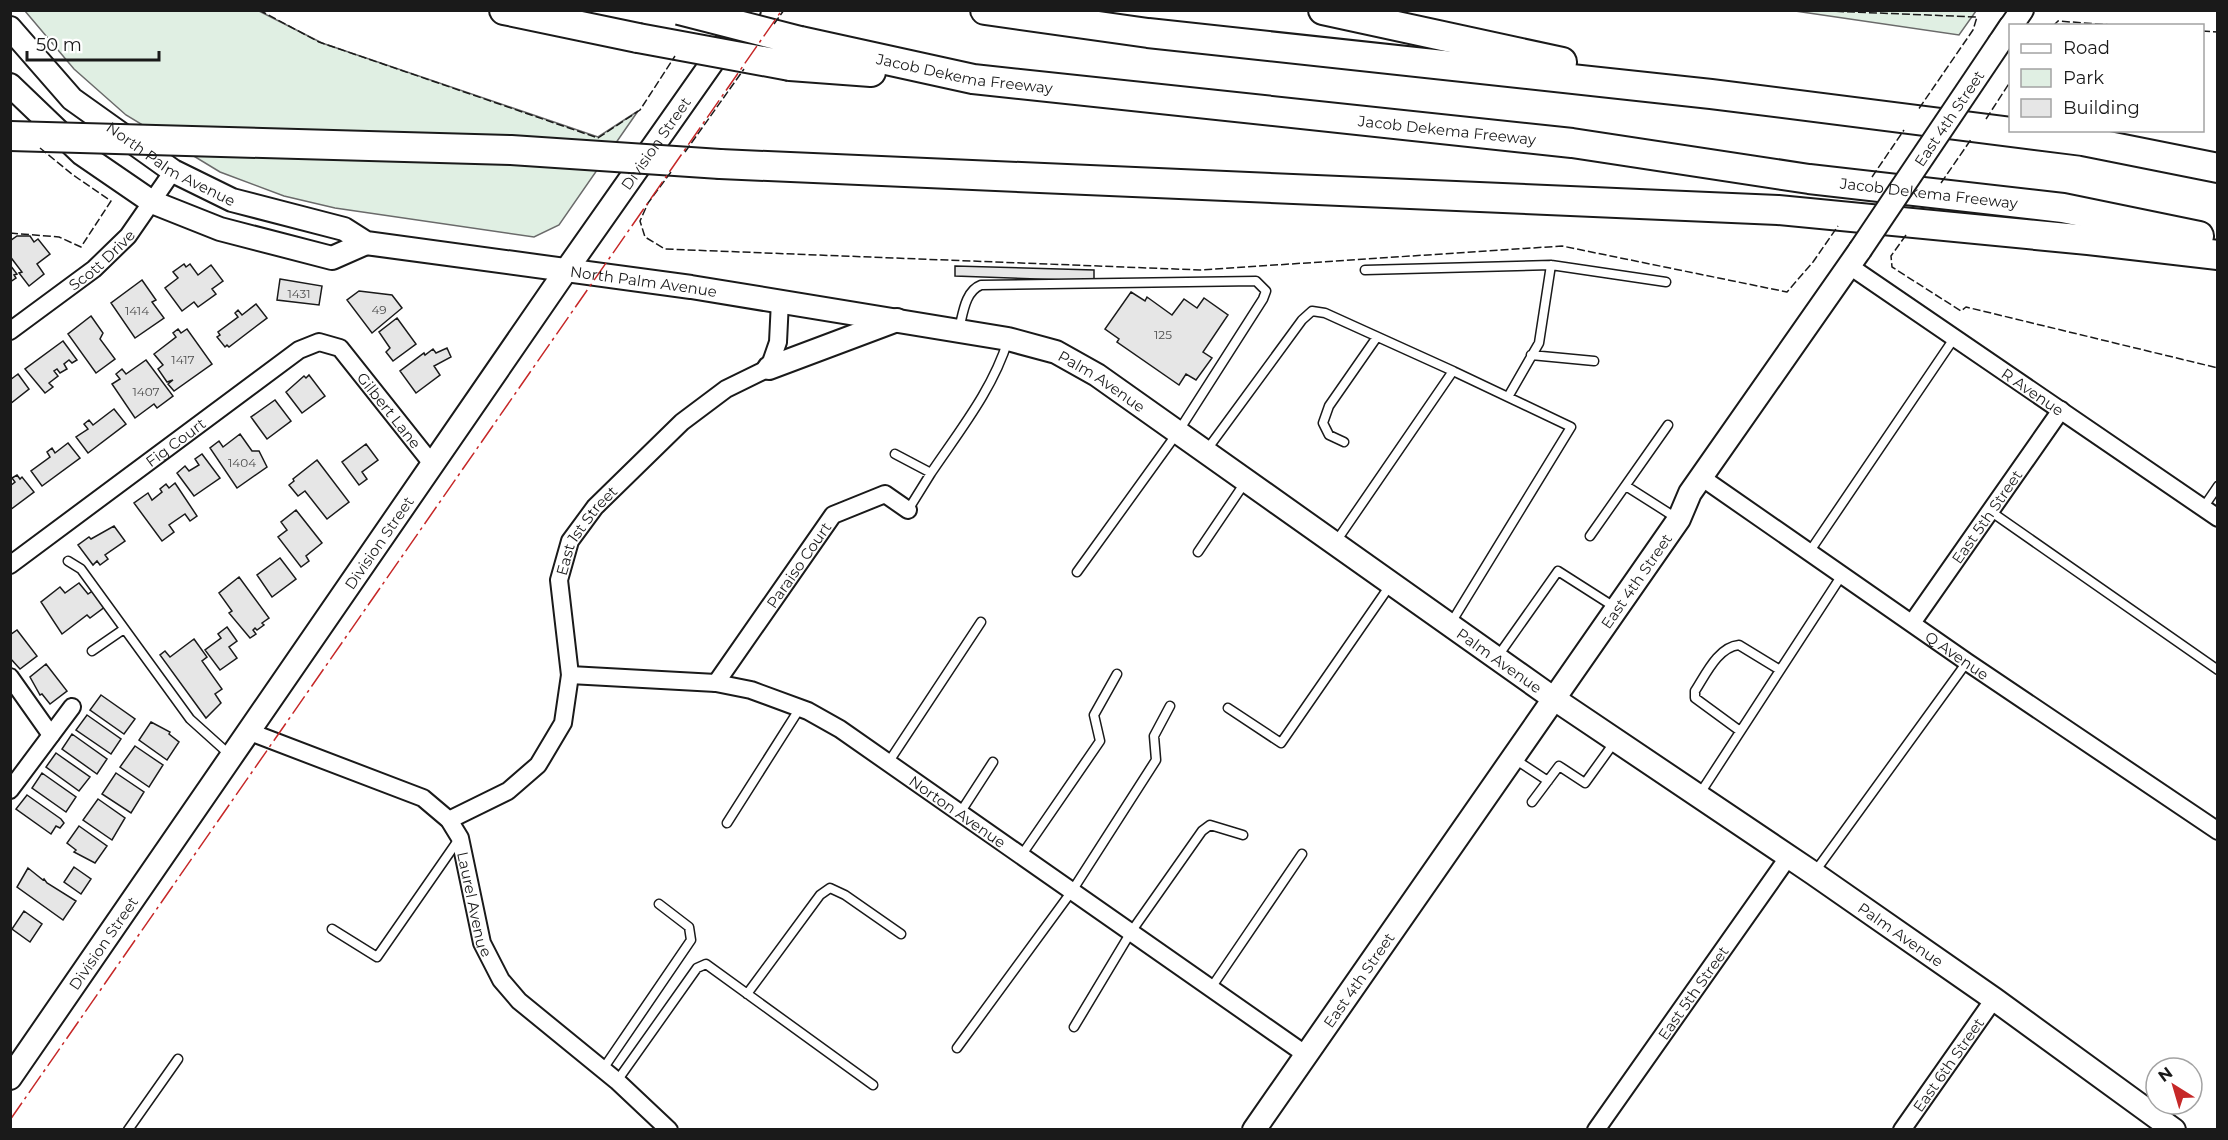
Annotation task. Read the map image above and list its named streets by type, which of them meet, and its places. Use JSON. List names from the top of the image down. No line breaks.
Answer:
{"streets":{"highway":["Jacob Dekema Freeway"],"street":["East 4th Street","Division Street","North Palm Avenue","Scott Drive","Palm Avenue","R Avenue","Gilbert Lane","Fig Court","East 5th Street","East 1st Street","Paraiso Court","Q Avenue","Norton Avenue","Laurel Avenue","East 6th Street"]},"crossings":[["East 4th Street","Palm Avenue"],["East 4th Street","R Avenue"],["East 4th Street","Q Avenue"],["East 4th Street","Norton Avenue"],["Division Street","North Palm Avenue"],["Division Street","Gilbert Lane"],["Division Street","Laurel Avenue"],["North Palm Avenue","Scott Drive"],["North Palm Avenue","Palm Avenue"],["Palm Avenue","East 5th Street"],["Palm Avenue","East 6th Street"],["R Avenue","East 5th Street"],["Gilbert Lane","Fig Court"],["East 5th Street","Q Avenue"],["East 1st Street","Norton Avenue"],["East 1st Street","Laurel Avenue"],["Paraiso Court","Norton Avenue"]],"house_numbers":["1431","49","1414","125","1417","1407","1404"],"legend":["Road","Park","Building"],"scale_bar":"50 m","north":"top left"}
